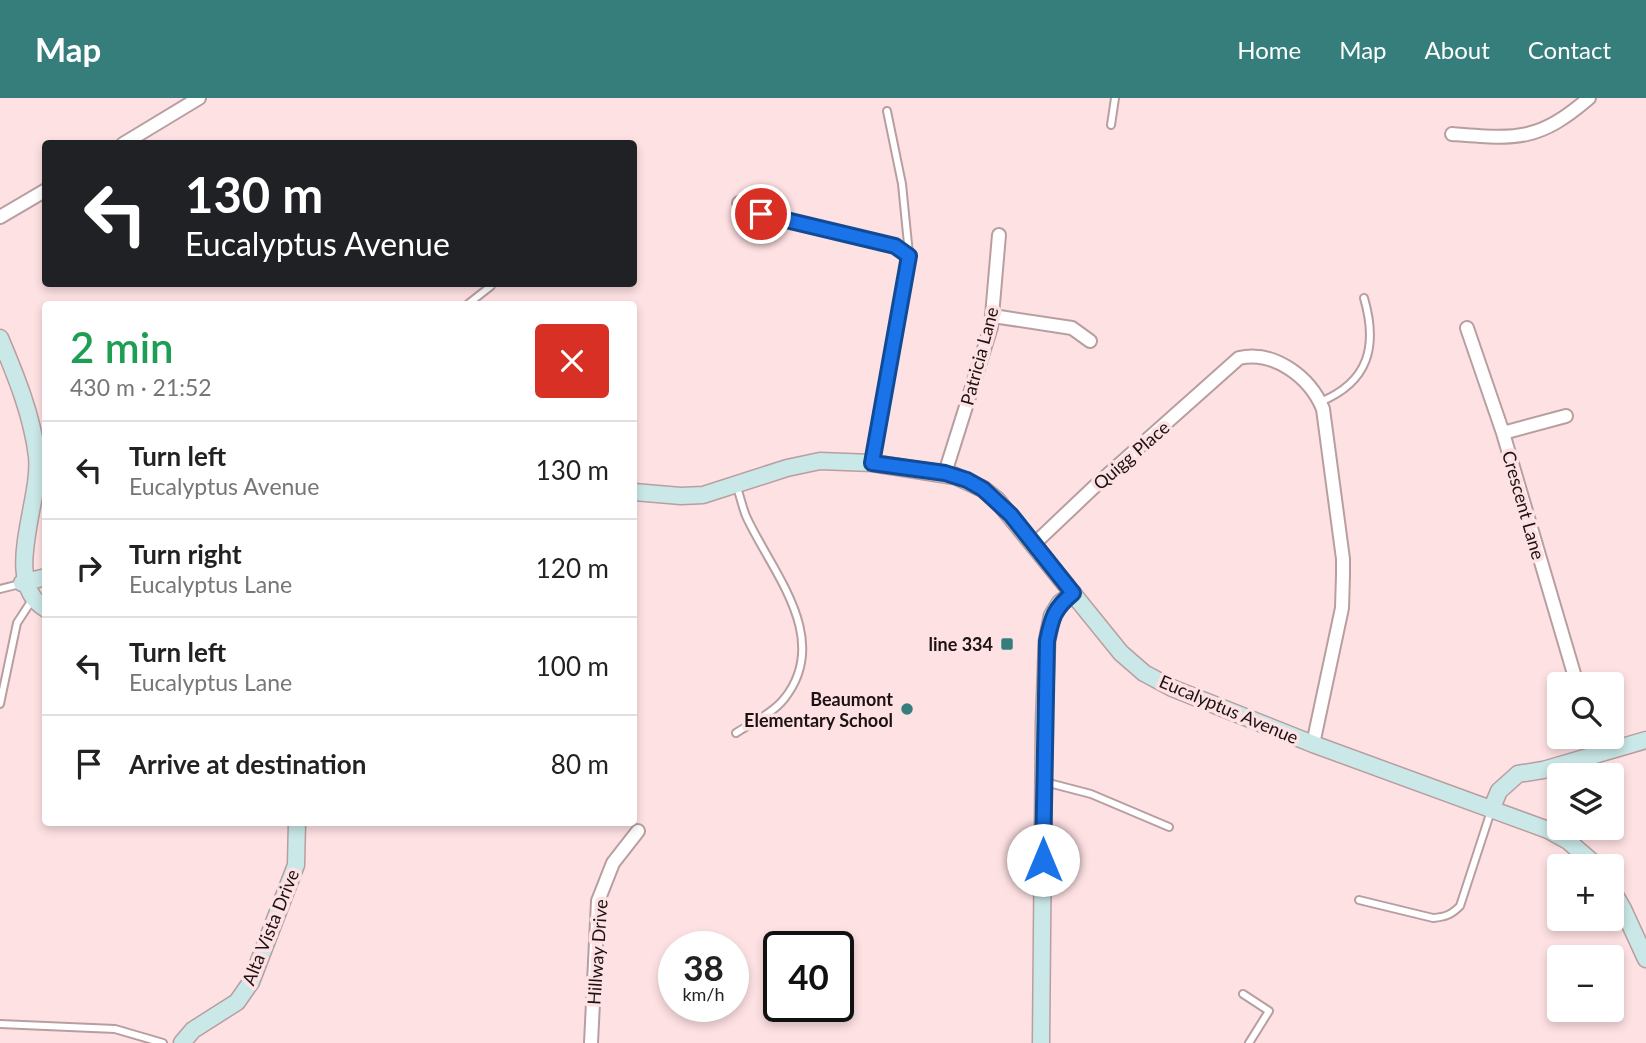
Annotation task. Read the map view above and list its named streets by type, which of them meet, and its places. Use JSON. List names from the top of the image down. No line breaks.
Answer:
{"streets":{"main road":["Eucalyptus Avenue","Alta Vista Drive"],"street":["Patricia Lane","Quigg Place","Crescent Lane","Hillway Drive"]},"crossings":[["Patricia Lane","Eucalyptus Avenue"],["Quigg Place","Eucalyptus Avenue"]],"places":{"transit":["line 334"],"other":["Beaumont Elementary School"]},"page":{"header":"Map","nav":["Home","Map","About","Contact"],"turn":["130 m","Eucalyptus Avenue"],"heading":["2 min","430 m · 21:52"],"list":[{"name":"Turn left","note":"Eucalyptus Avenue","value":"130 m"},{"name":"Turn right","note":"Eucalyptus Lane","value":"120 m"},{"name":"Turn left","note":"Eucalyptus Lane","value":"100 m"},{"name":"Arrive at destination","value":"80 m"}],"map_buttons":["+","−"],"speed":"38 km/h","limit":"40"}}
